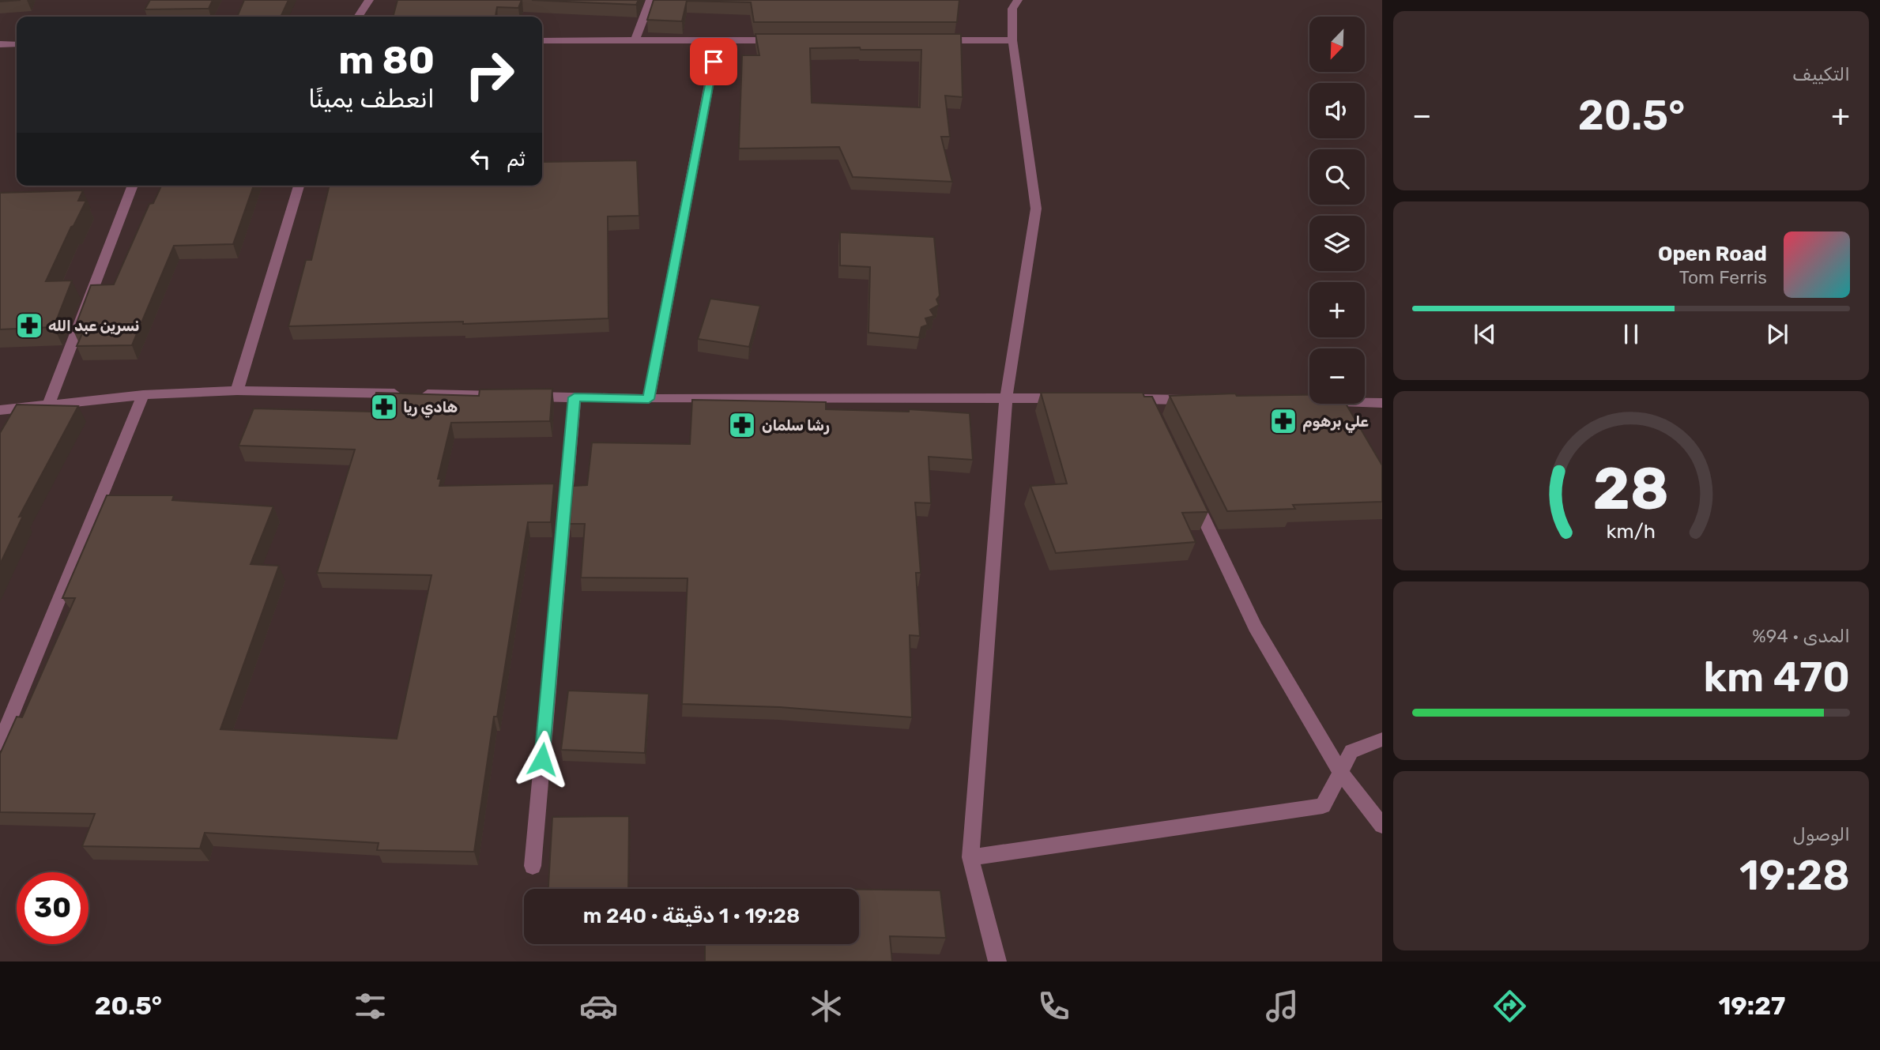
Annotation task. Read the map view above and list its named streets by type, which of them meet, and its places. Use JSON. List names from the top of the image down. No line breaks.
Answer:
{"places":{"pharmacy":["نسرين عبد الله","هادي ريا","علي برهوم","رشا سلمان"]},"north":"bottom left","page":{"tile":["التكييف",["المدى · 94%","470 km"],["الوصول","19:28"]],"map_buttons":["+","−"],"turn":["80 m","انعطف يمينًا"],"heat":["−","20.5°","+"],"then":"ثم","song":["Open Road","Tom Ferris"],"limit":"30","trip":"19:28 · 1 دقيقة · 240 m","tabs":["19:27","20.5°"],"gauge":["28","km/h"]}}
